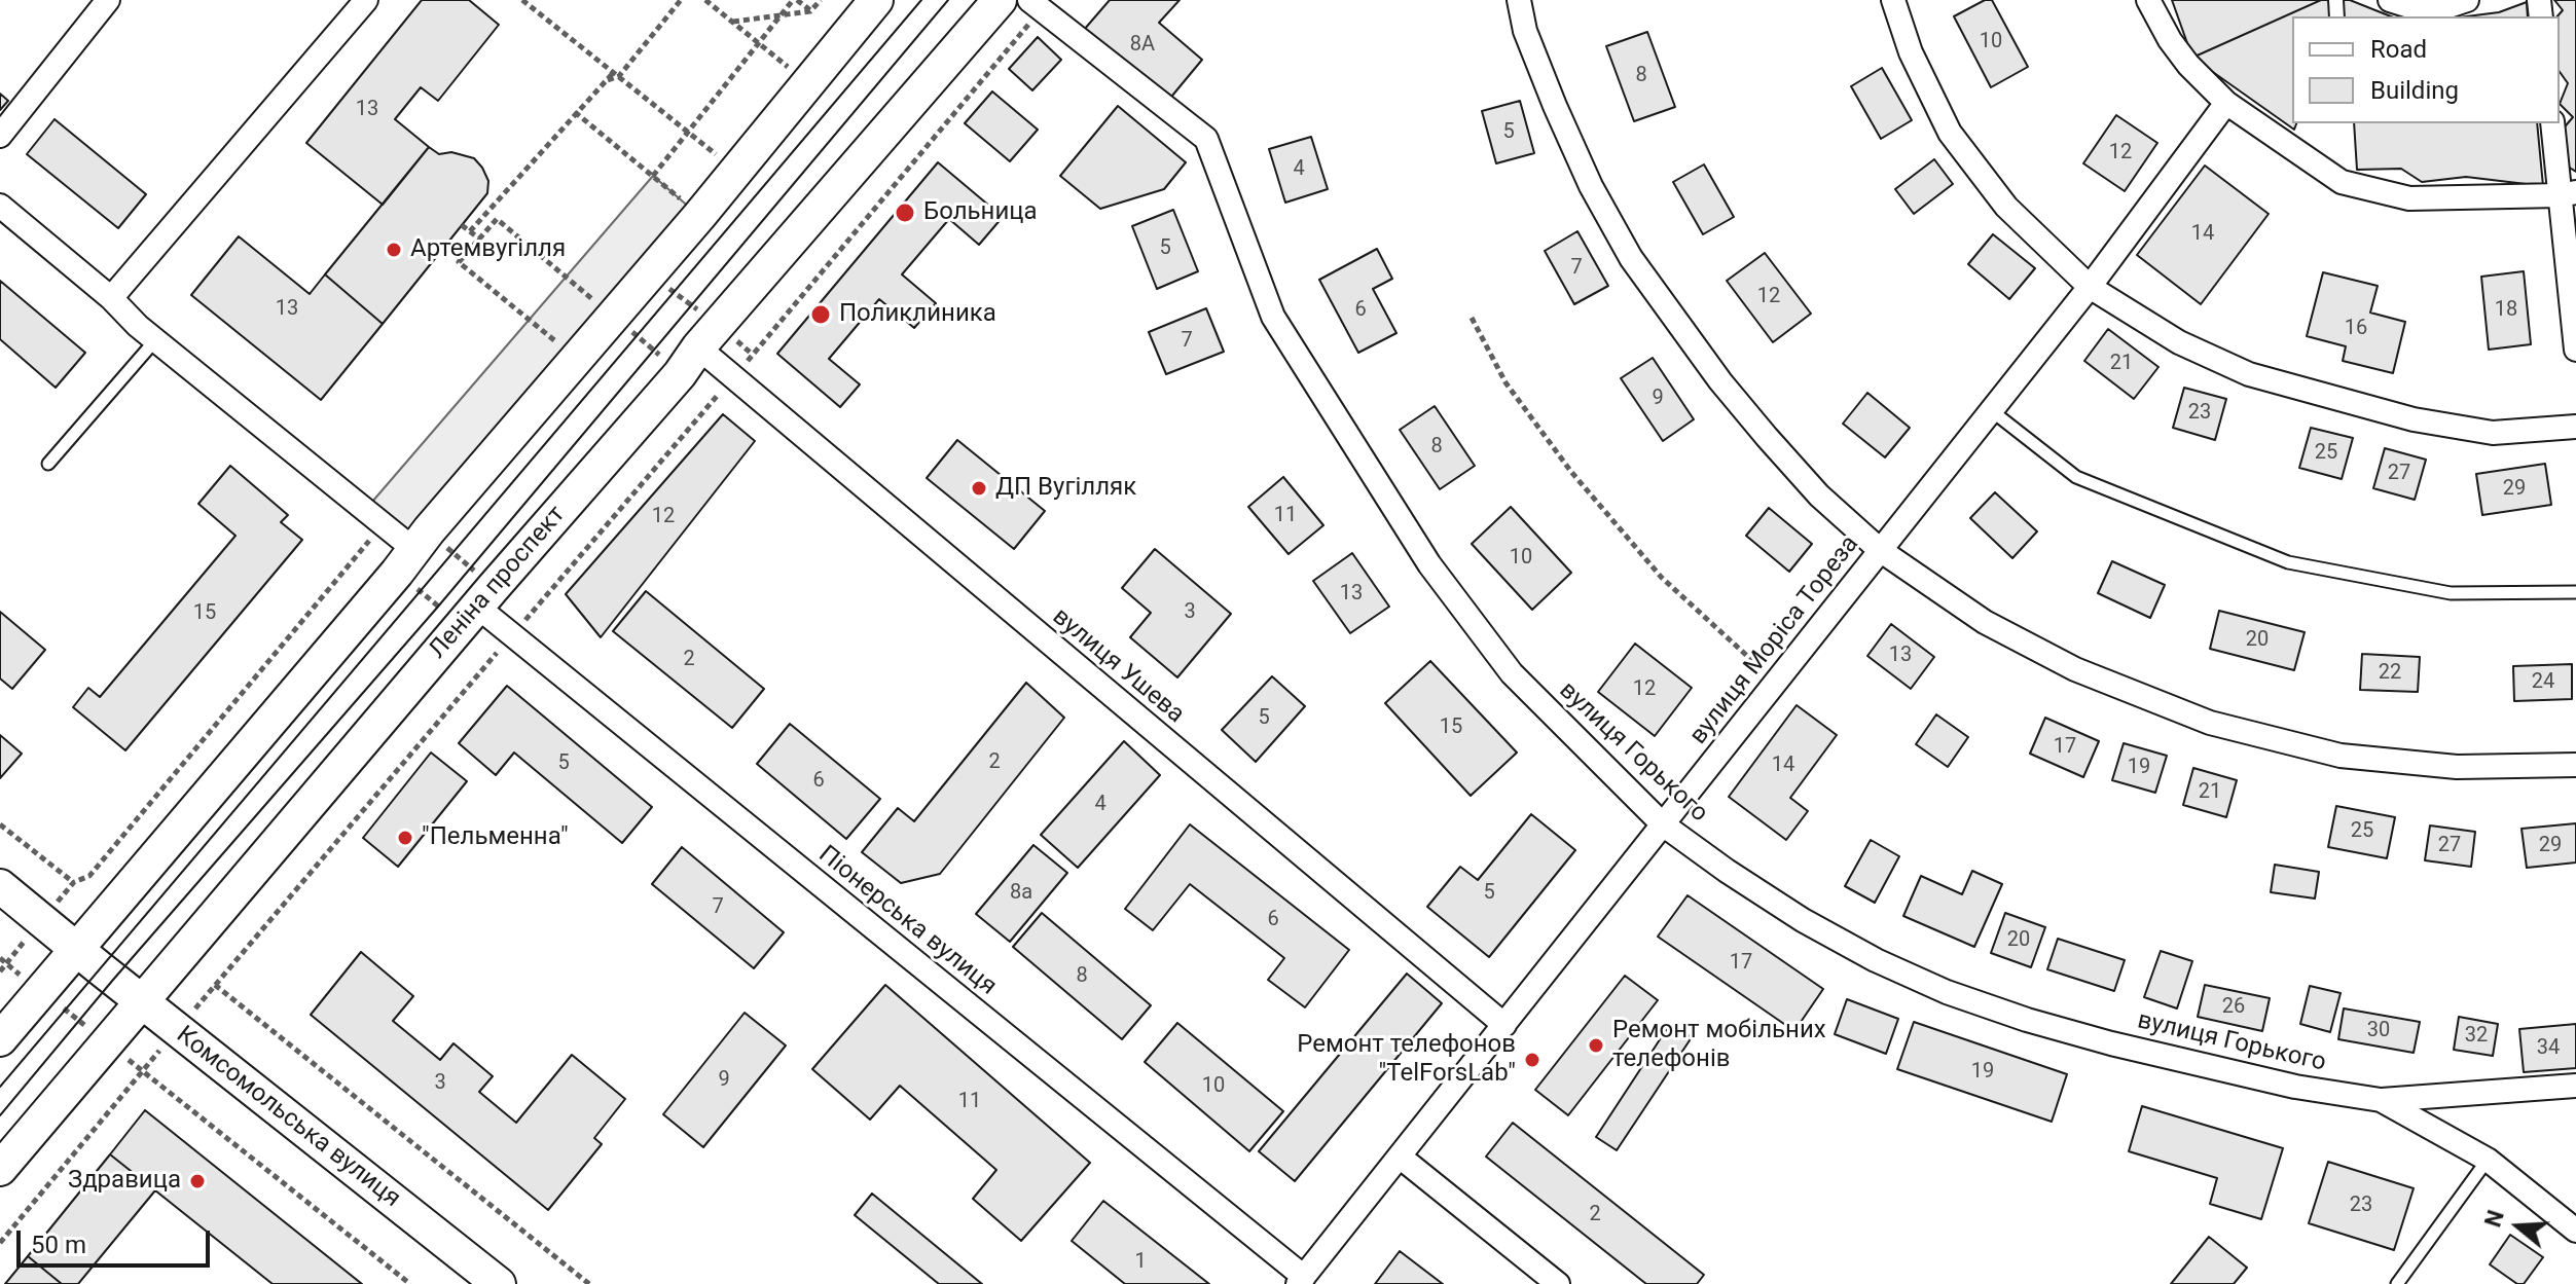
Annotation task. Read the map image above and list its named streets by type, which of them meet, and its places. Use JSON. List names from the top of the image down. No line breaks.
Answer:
{"streets":{"main road":["Леніна проспект","Комсомольська вулиця"],"street":["вулиця Моріса Тореза","вулиця Ушева","вулиця Горького","Піонерська вулиця"]},"crossings":[["Леніна проспект","вулиця Ушева"],["Леніна проспект","Піонерська вулиця"],["Леніна проспект","Комсомольська вулиця"],["вулиця Моріса Тореза","вулиця Ушева"],["вулиця Моріса Тореза","вулиця Горького"],["вулиця Моріса Тореза","Піонерська вулиця"]],"places":["Больница","Артемвугілля","Поликлиника","ДП Вугілляк","\"Пельменна\"","Ремонт мобільних телефонів","Ремонт телефонов \"TelForsLab\"","Здравица"],"house_numbers":["10","8А","8","13","5","12","4","14","5","7","12","13","6","18","16","7","21","9","23","8","25","27","29","11","12","10","13","3","15","20","13","2","22","24","12","5","15","17","2","5","14","19","6","21","4","25","27","29","8а","5","7","6","20","17","8","26","30","32","34","19","9","3","10","11","23","2","1"],"legend":["Road","Building"],"scale_bar":"50 m","north":"left"}
